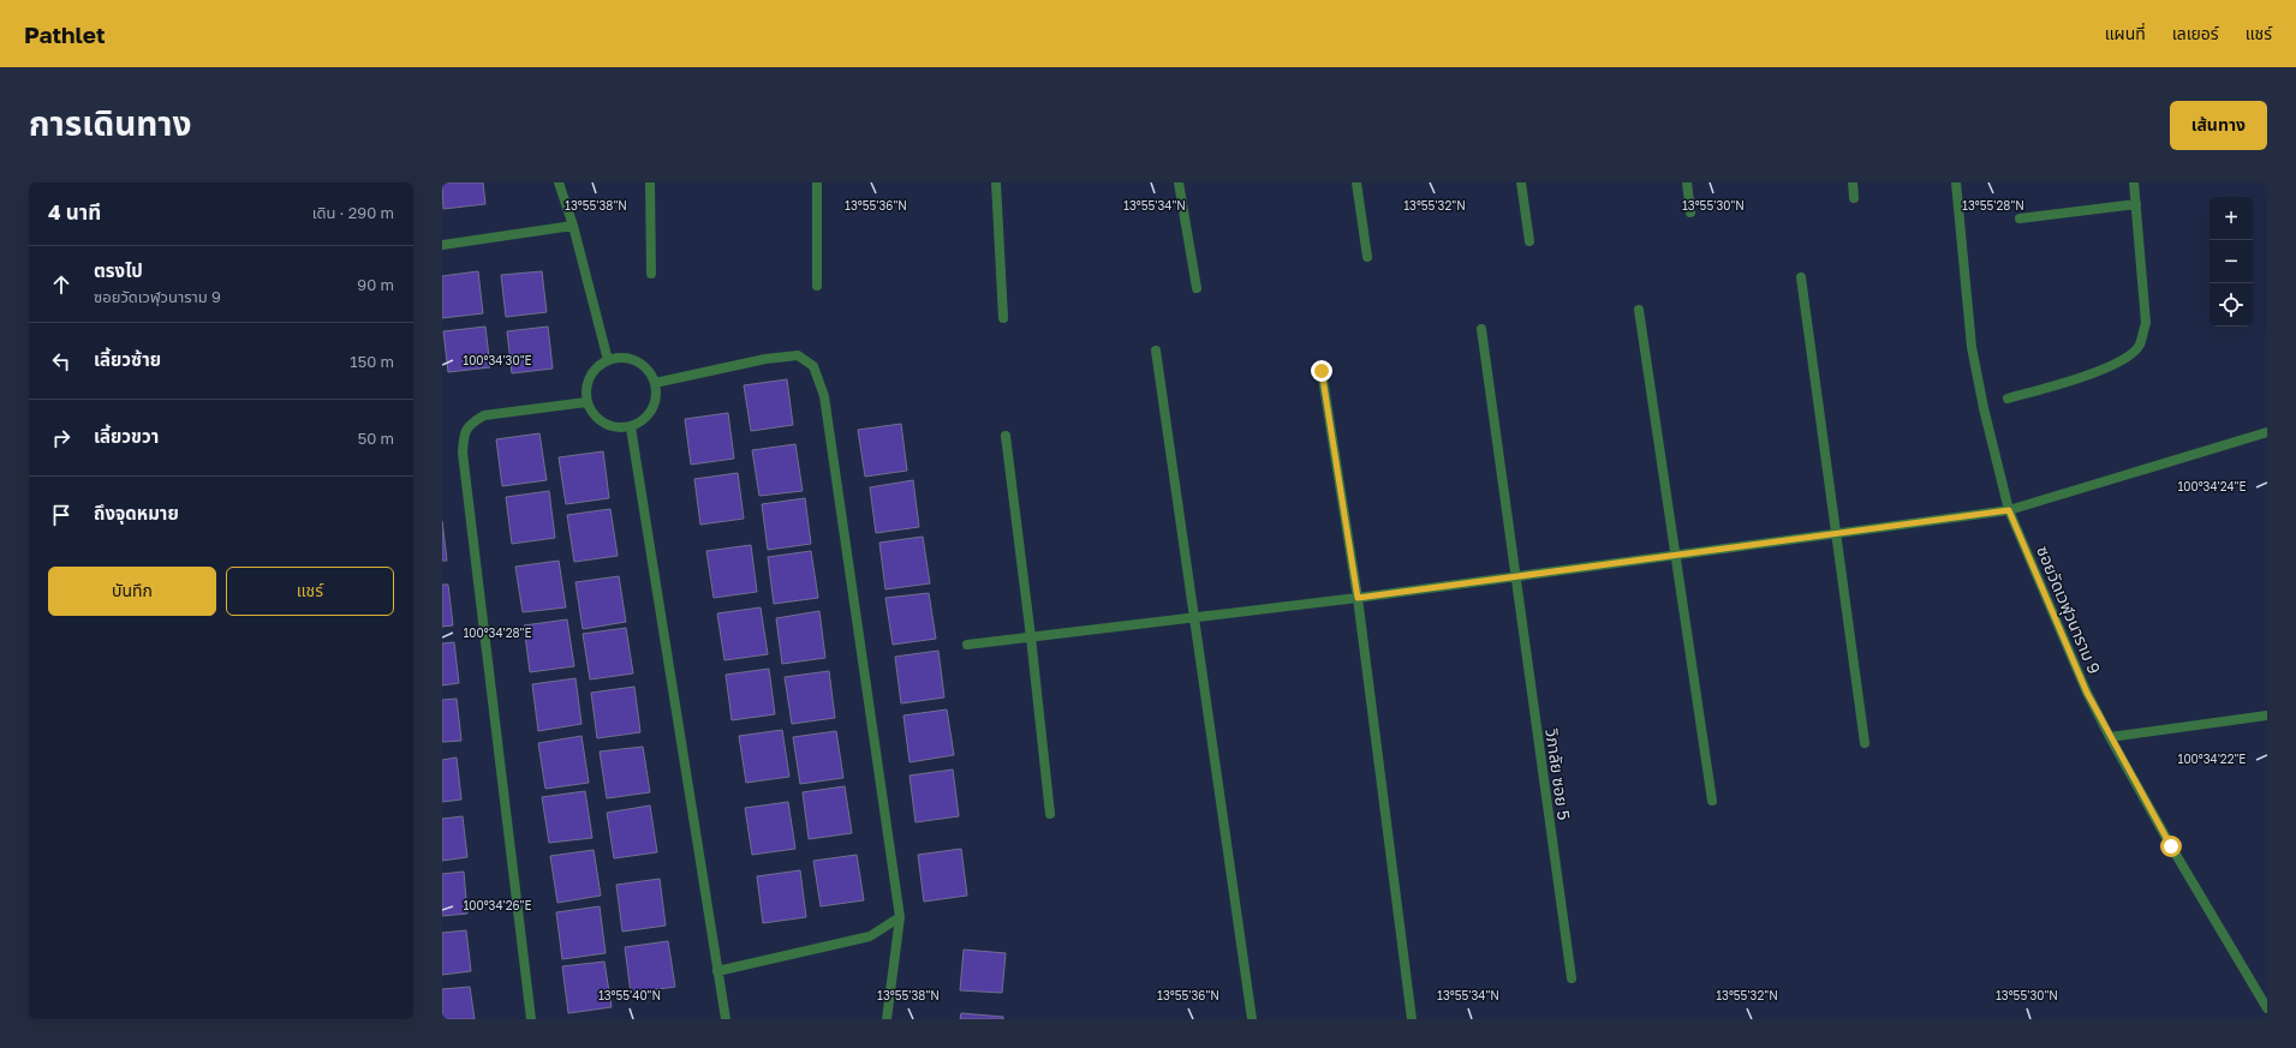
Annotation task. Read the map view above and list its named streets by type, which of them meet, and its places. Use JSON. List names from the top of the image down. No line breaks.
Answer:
{"streets":{"street":["ซอยวัดเวฬุวนาราม 9","วิภาลัย ซอย 5"]},"page":{"header":"Pathlet","nav":["แผนที่","เลเยอร์","แชร์"],"title":"การเดินทาง","buttons":["เส้นทาง",["บันทึก","แชร์"]],"heading":["4 นาที","เดิน · 290 m"],"map_buttons":["+","−"],"list":[["ตรงไป","ซอยวัดเวฬุวนาราม 9","90 m"],["เลี้ยวซ้าย","150 m"],["เลี้ยวขวา","50 m"],"ถึงจุดหมาย"]},"coordinates":["13°55'38\"N","13°55'36\"N","13°55'34\"N","13°55'32\"N","13°55'30\"N","13°55'28\"N","100°34'30\"E","100°34'24\"E","100°34'28\"E","100°34'22\"E","100°34'26\"E","13°55'40\"N"]}
